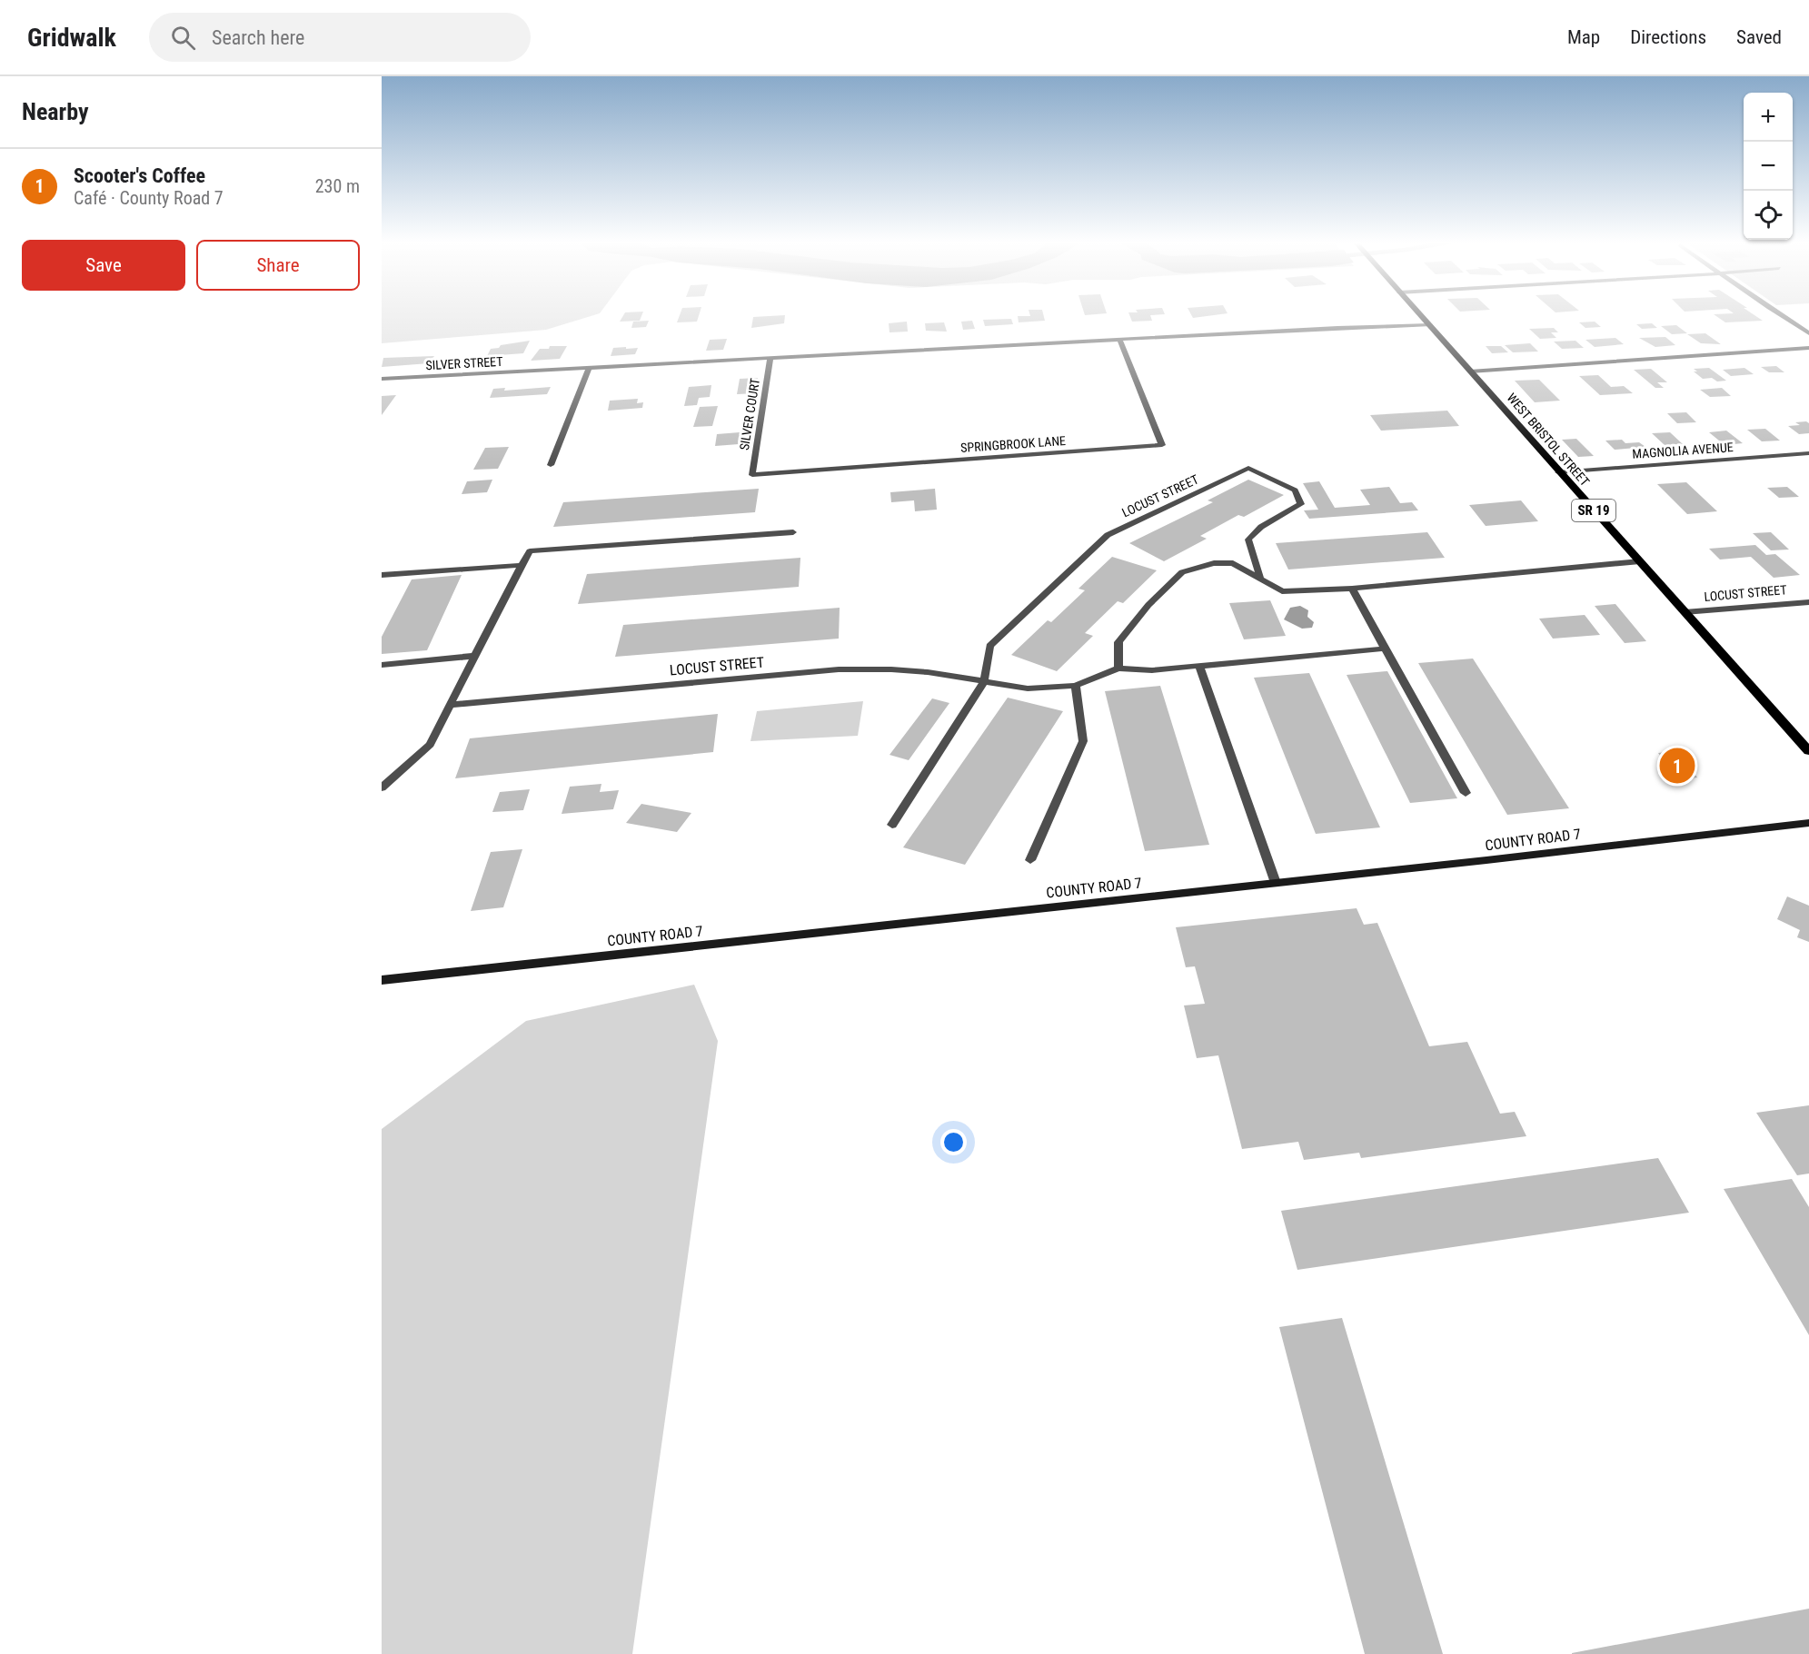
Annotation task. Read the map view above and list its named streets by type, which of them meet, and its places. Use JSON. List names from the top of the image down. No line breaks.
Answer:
{"streets":{"main road":["WEST BRISTOL STREET","SR 19"],"street":["SILVER STREET","SILVER COURT","SPRINGBROOK LANE","MAGNOLIA AVENUE","LOCUST STREET","COUNTY ROAD 7"]},"crossings":[["SILVER STREET","SILVER COURT"],["SILVER STREET","WEST BRISTOL STREET"],["SILVER STREET","SPRINGBROOK LANE"],["SILVER COURT","SPRINGBROOK LANE"],["WEST BRISTOL STREET","MAGNOLIA AVENUE"],["WEST BRISTOL STREET","LOCUST STREET"]],"page":{"header":"Gridwalk","search":"Search here","nav":["Map","Directions","Saved"],"heading":"Nearby","map_buttons":["+","−"],"list":[{"mark":"1","name":"Scooter's Coffee","note":"Café · County Road 7","value":"230 m"}],"buttons":["Save","Share"],"pins":"1"}}
